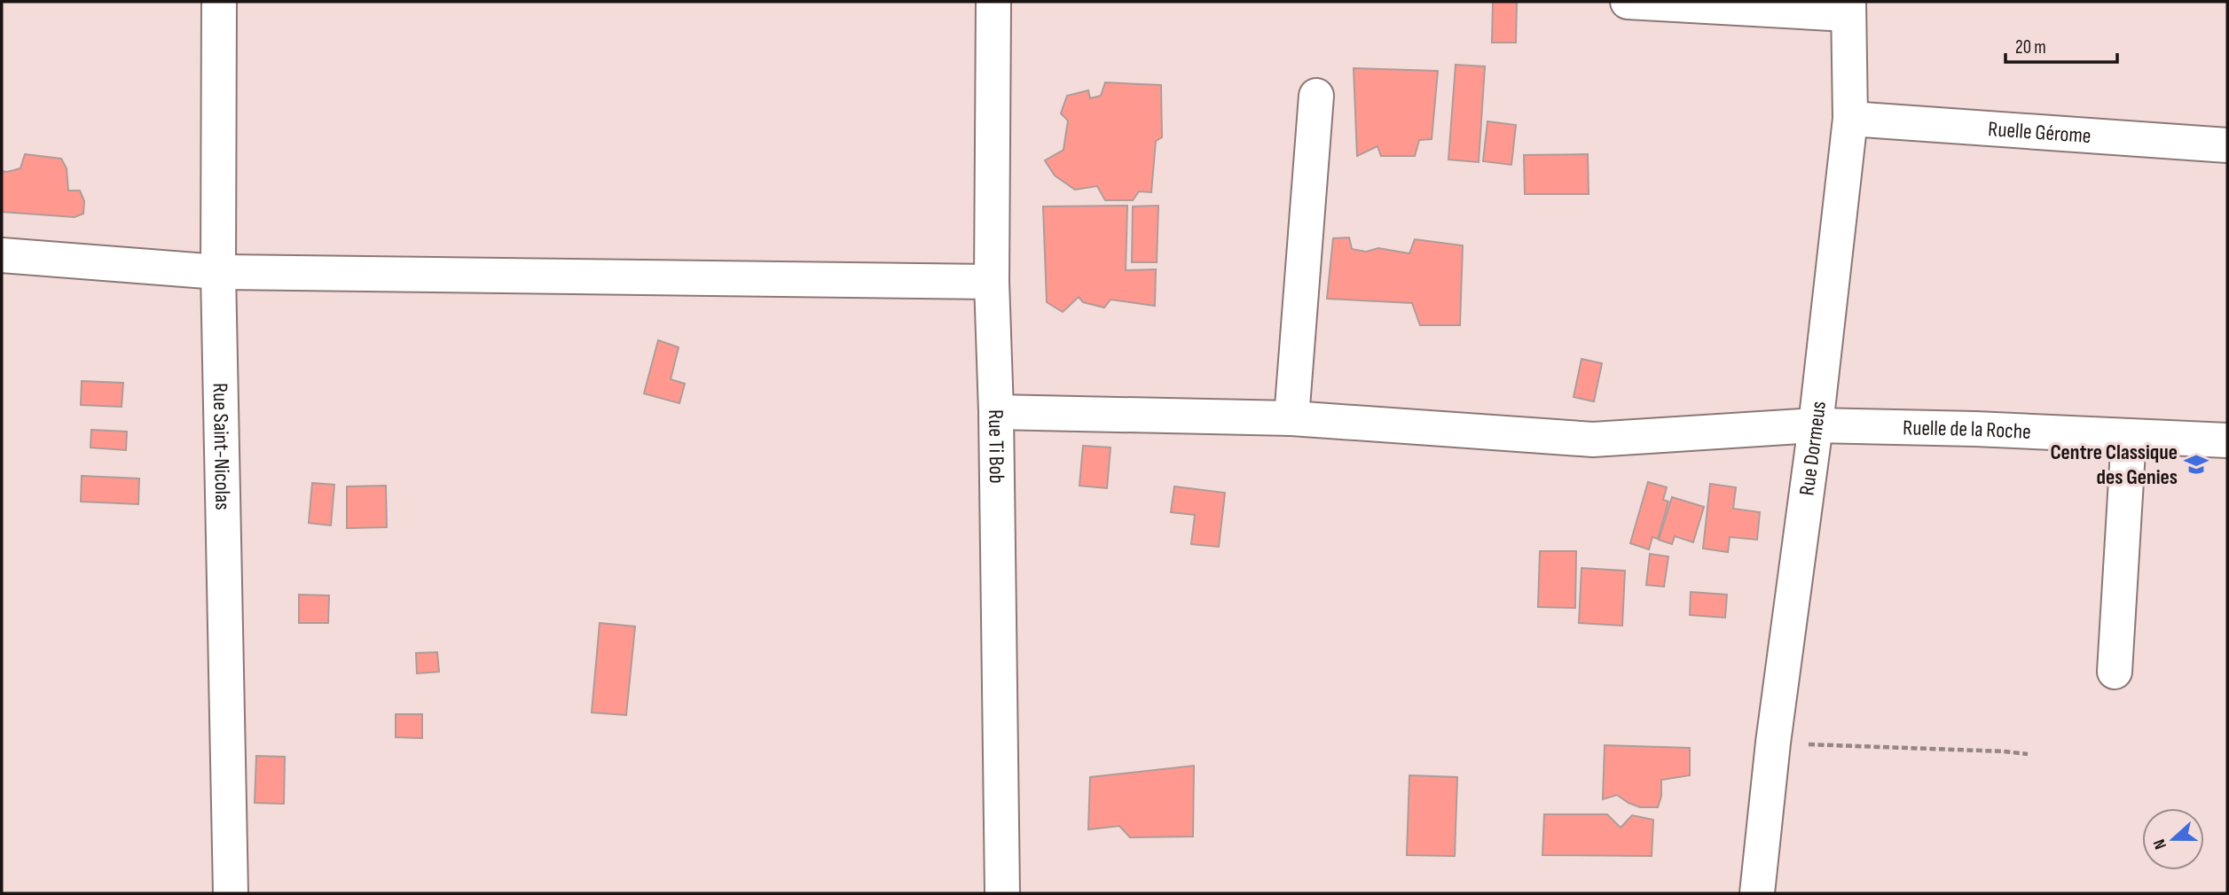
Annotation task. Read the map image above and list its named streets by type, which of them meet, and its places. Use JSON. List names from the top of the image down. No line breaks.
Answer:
{"streets":{"street":["Ruelle Gérome","Ruelle de la Roche","Rue Saint-Nicolas","Rue Ti Bob","Rue Dormeus"]},"crossings":[["Ruelle Gérome","Rue Dormeus"],["Ruelle de la Roche","Rue Ti Bob"],["Ruelle de la Roche","Rue Dormeus"]],"places":{"school or university":["Centre Classique des Genies"]},"scale_bar":"20 m","north":"left"}
